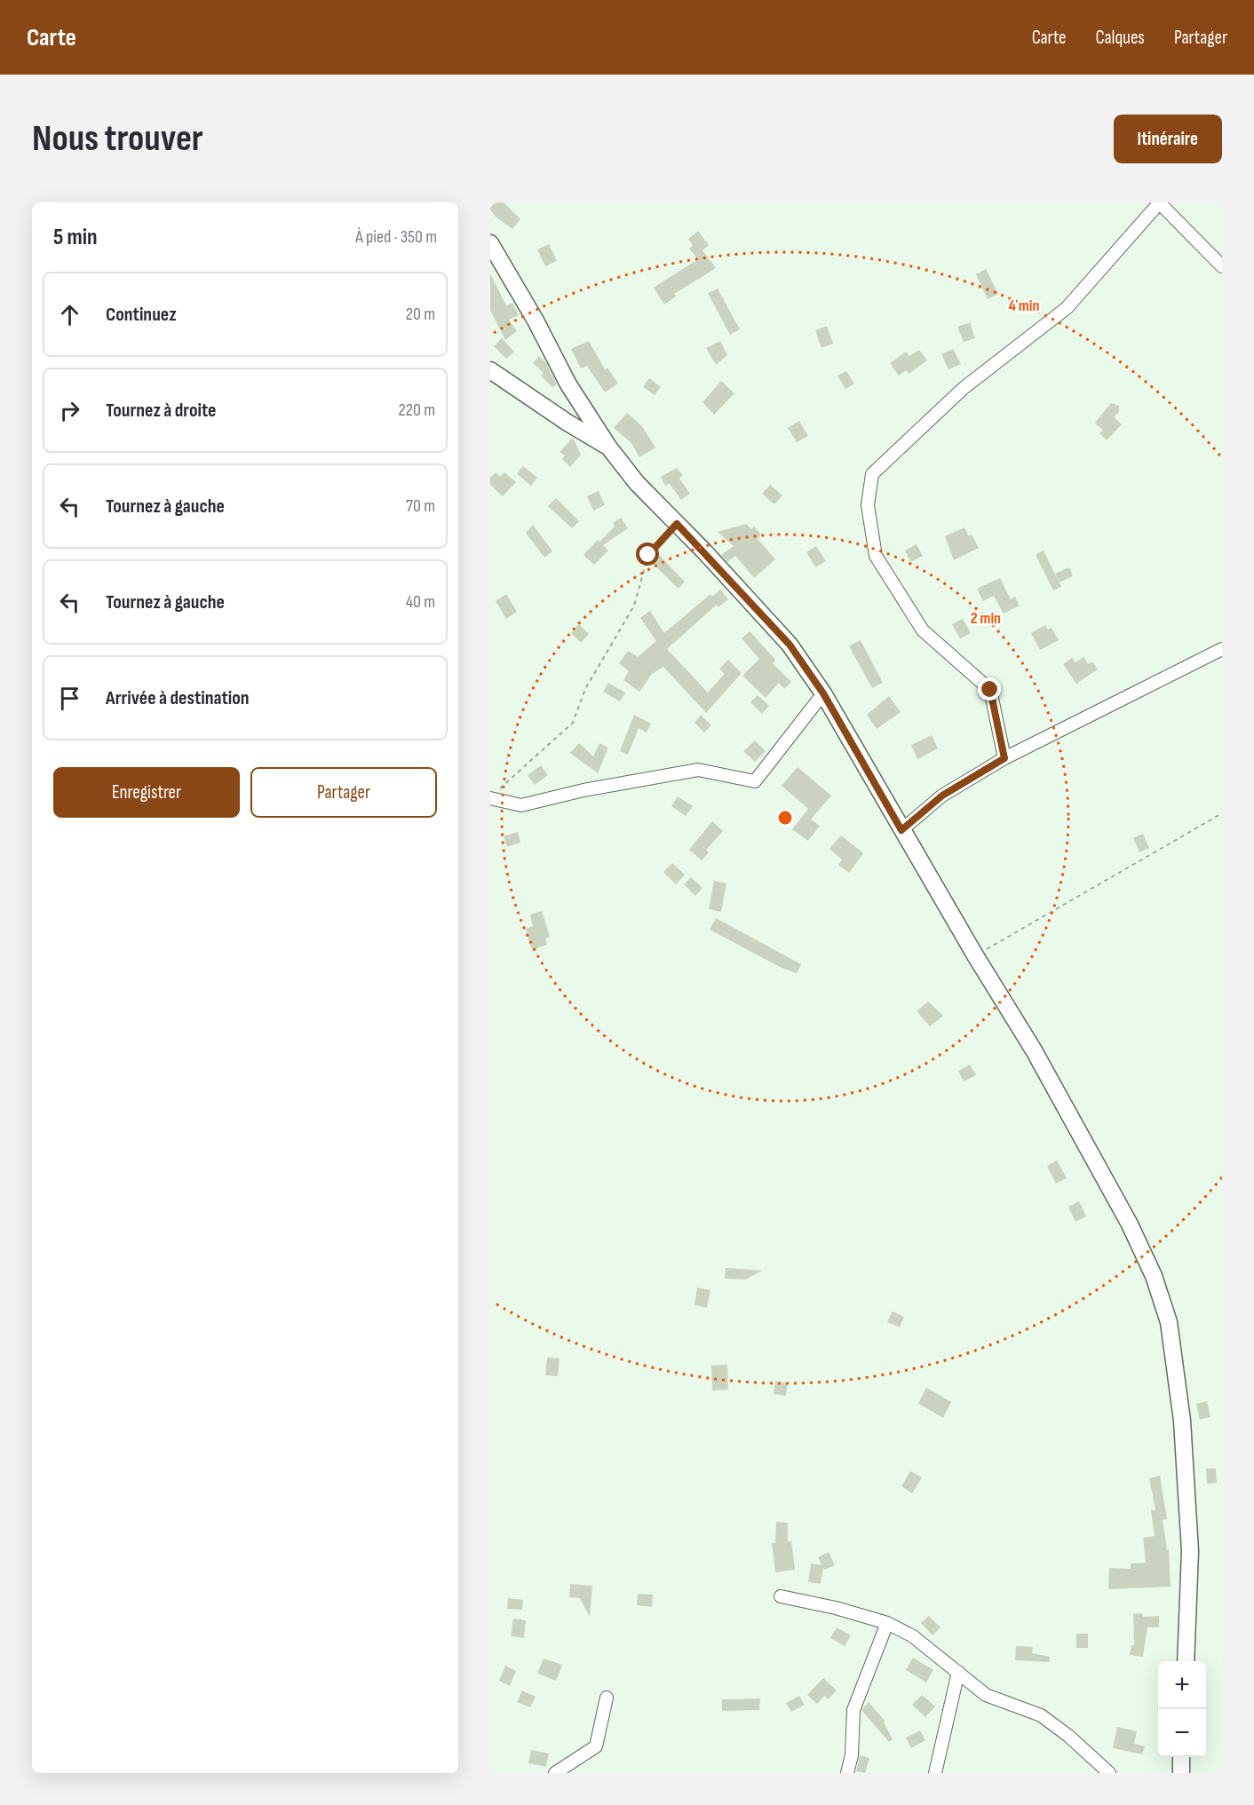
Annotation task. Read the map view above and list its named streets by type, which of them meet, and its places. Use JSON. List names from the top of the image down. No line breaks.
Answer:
{"page":{"header":"Carte","nav":["Carte","Calques","Partager"],"buttons":["Itinéraire",["Enregistrer","Partager"]],"title":"Nous trouver","heading":["5 min","À pied · 350 m"],"list":[["Continuez","20 m"],["Tournez à droite","220 m"],["Tournez à gauche","70 m"],["Tournez à gauche","40 m"],"Arrivée à destination"],"map_buttons":["+","−"]},"rings":["4 min","2 min"]}
